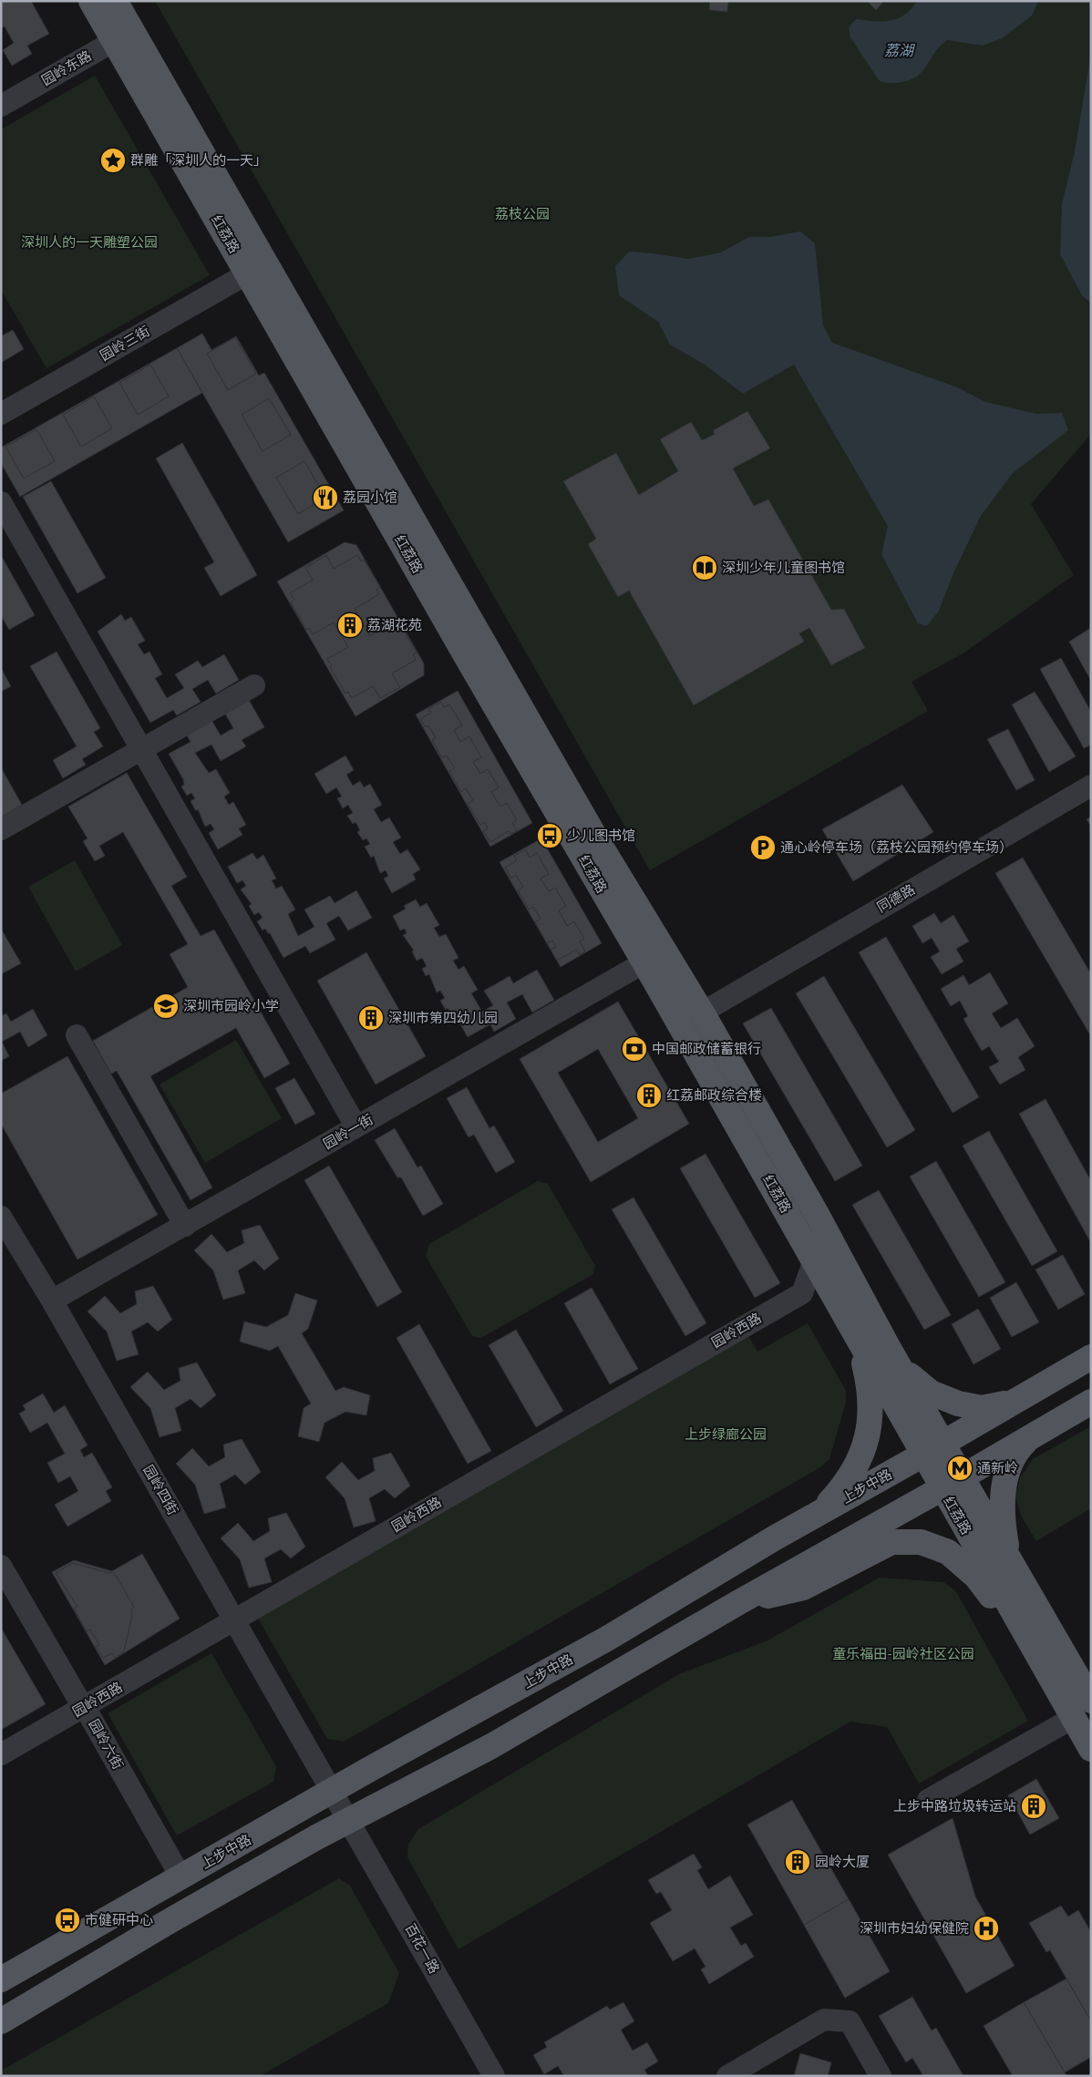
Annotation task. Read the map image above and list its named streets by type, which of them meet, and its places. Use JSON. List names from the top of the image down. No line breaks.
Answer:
{"streets":{"main road":["红荔路","上步中路"],"street":["园岭东路","园岭三街","同德路","园岭一街","园岭西路","园岭四街","园岭六街","百花一路"]},"crossings":[["园岭东路","红荔路"],["红荔路","园岭三街"],["红荔路","同德路"],["红荔路","园岭一街"],["红荔路","园岭西路"],["红荔路","上步中路"],["园岭一街","园岭四街"],["园岭西路","园岭四街"],["园岭西路","园岭六街"],["上步中路","园岭四街"],["上步中路","园岭六街"],["上步中路","百花一路"],["园岭四街","百花一路"]],"water":["荔湖"],"parks":["荔枝公园","深圳人的一天雕塑公园","上步绿廊公园","童乐福田-园岭社区公园"],"places":{"place":["群雕「深圳人的一天」"],"restaurant":["荔园小馆"],"library":["深圳少年儿童图书馆"],"building":["荔湖花苑","深圳市第四幼儿园","红荔邮政综合楼","上步中路垃圾转运站","园岭大厦"],"bus stop":["少儿图书馆","市健研中心"],"parking":["通心岭停车场（荔枝公园预约停车场）"],"school or university":["深圳市园岭小学"],"bank":["中国邮政储蓄银行"],"metro station":["通新岭"],"hospital":["深圳市妇幼保健院"]}}
